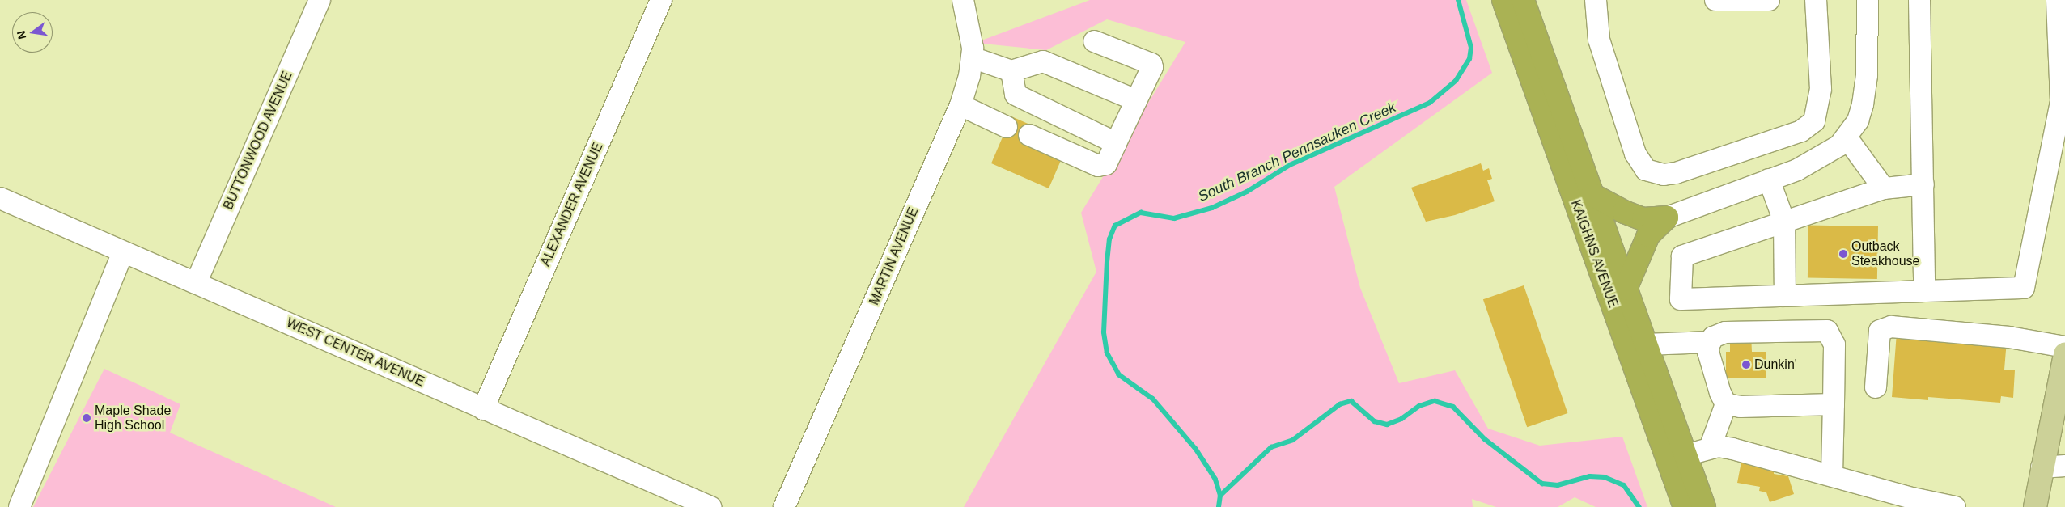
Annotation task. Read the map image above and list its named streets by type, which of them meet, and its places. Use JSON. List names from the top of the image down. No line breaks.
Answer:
{"streets":{"highway":["KAIGHNS AVENUE"],"street":["BUTTONWOOD AVENUE","ALEXANDER AVENUE","MARTIN AVENUE","WEST CENTER AVENUE"]},"crossings":[["BUTTONWOOD AVENUE","WEST CENTER AVENUE"],["ALEXANDER AVENUE","WEST CENTER AVENUE"]],"water":["South Branch Pennsauken Creek"],"places":["Outback Steakhouse","Dunkin'","Maple Shade High School"],"north":"left"}
